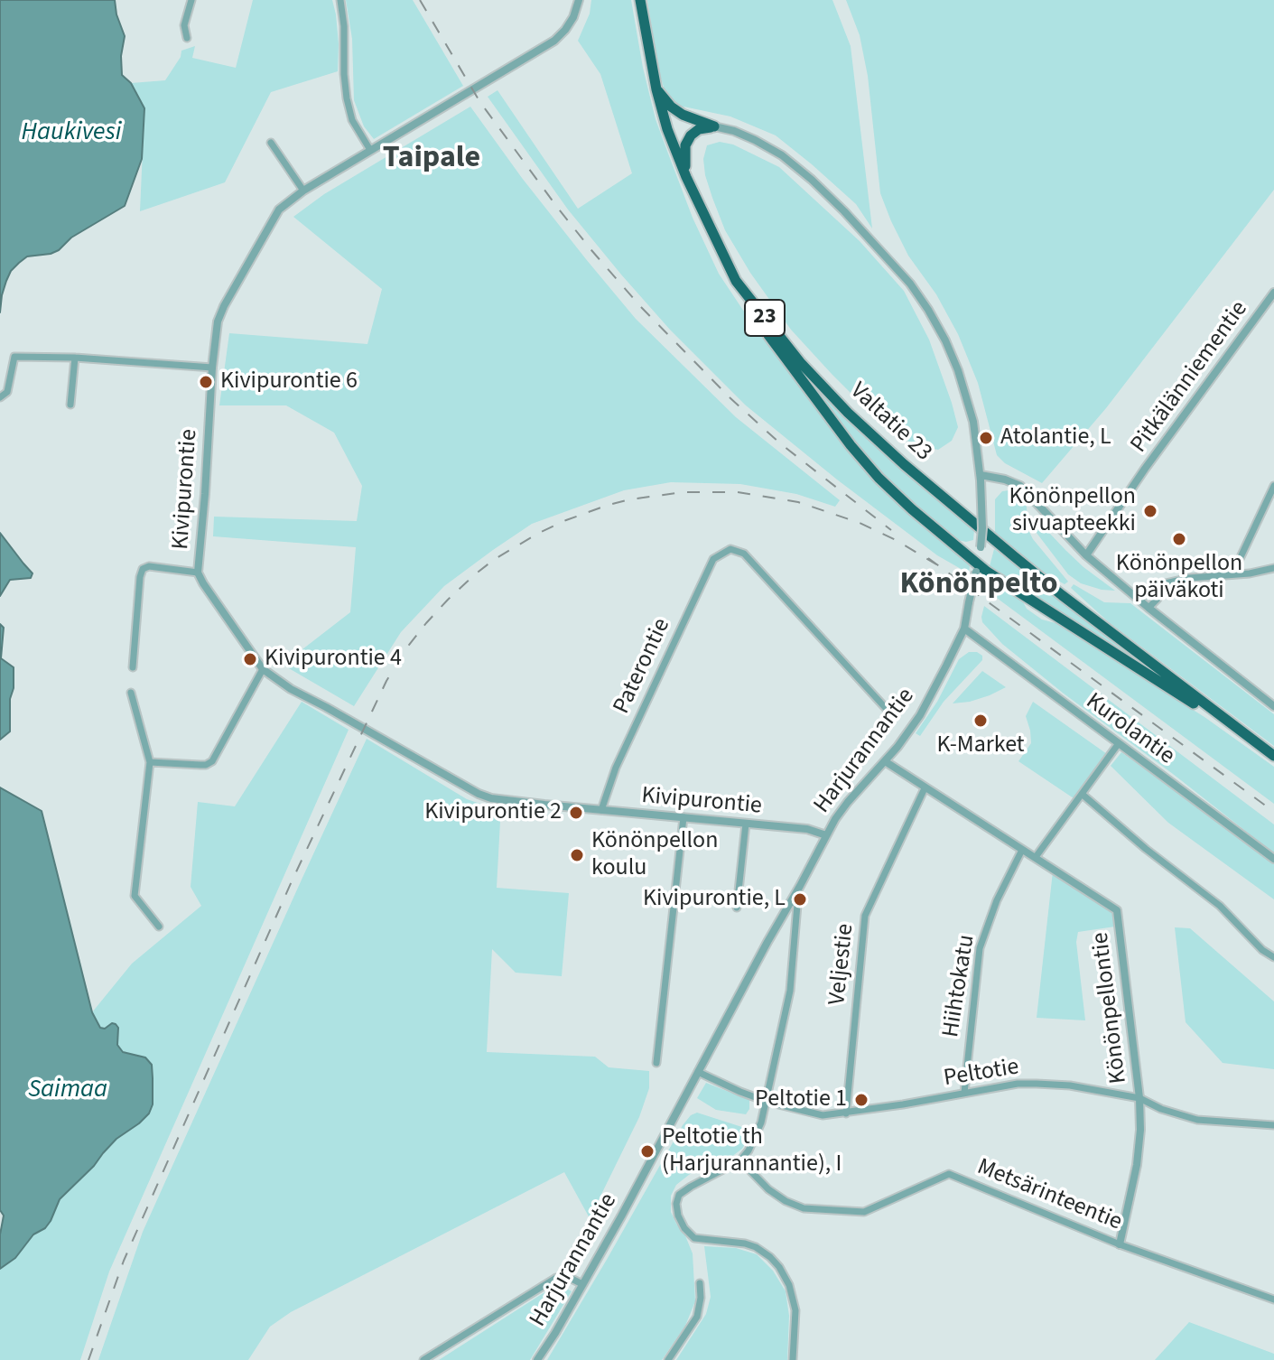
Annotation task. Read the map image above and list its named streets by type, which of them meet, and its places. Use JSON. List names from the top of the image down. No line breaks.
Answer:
{"streets":{"highway":["23","Valtatie 23"],"street":["Pitkälänniementie","Kivipurontie","Paterontie","Kurolantie","Harjurannantie","Veljestie","Hiihtokatu","Könönpellontie","Peltotie","Metsärinteentie"]},"crossings":[["Kivipurontie","Paterontie"],["Kivipurontie","Harjurannantie"],["Kurolantie","Harjurannantie"],["Harjurannantie","Könönpellontie"],["Harjurannantie","Peltotie"],["Veljestie","Könönpellontie"],["Veljestie","Peltotie"],["Hiihtokatu","Könönpellontie"],["Hiihtokatu","Peltotie"],["Könönpellontie","Peltotie"],["Könönpellontie","Metsärinteentie"]],"districts":["Taipale","Könönpelto"],"water":["Haukivesi","Saimaa"],"places":["Kivipurontie 6","Atolantie, L","Könönpellon sivuapteekki","Könönpellon päiväkoti","Kivipurontie 4","K-Market","Kivipurontie 2","Könönpellon koulu","Kivipurontie, L","Peltotie 1","Peltotie th (Harjurannantie), I"]}
